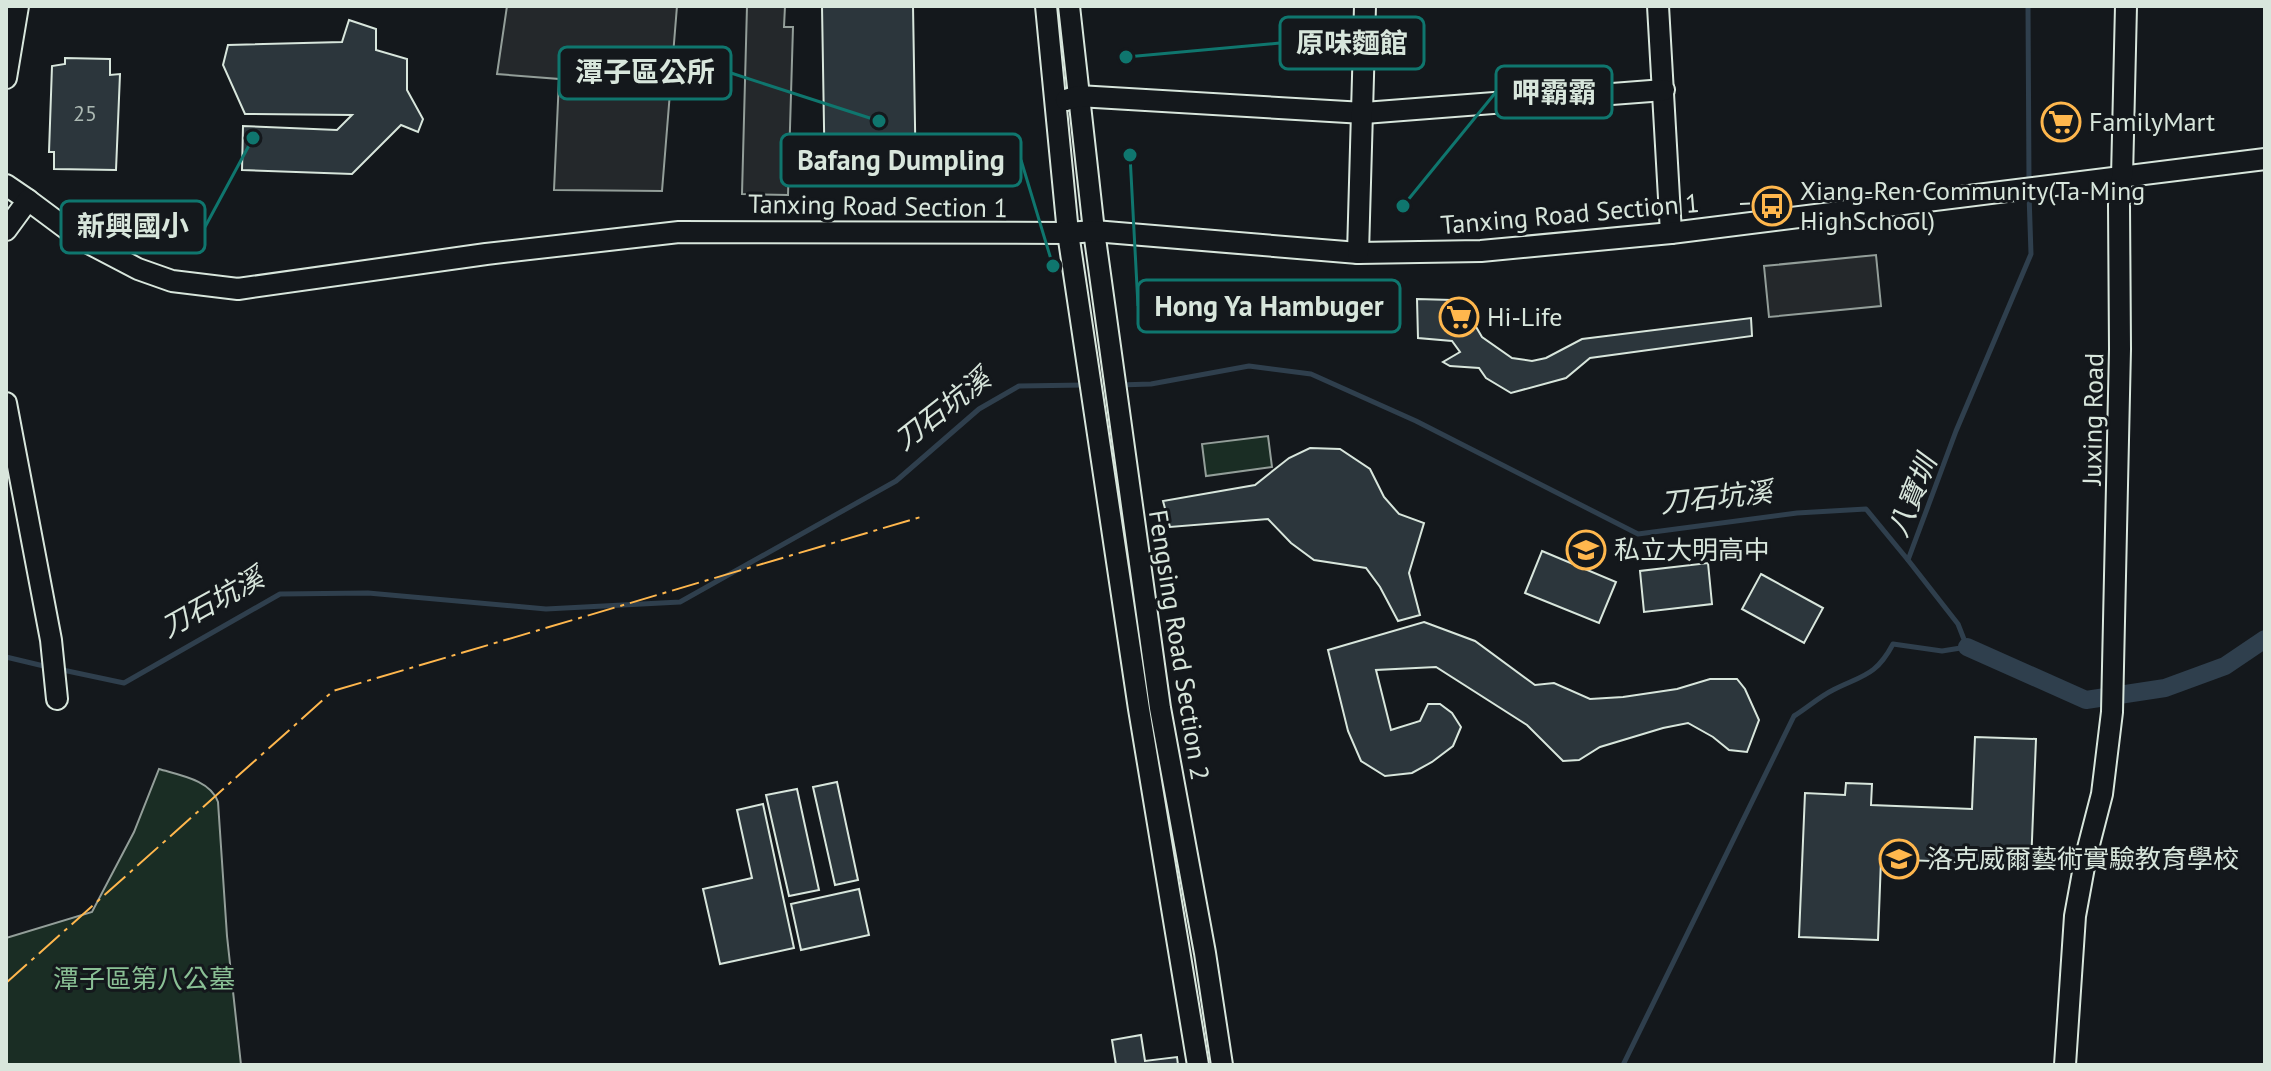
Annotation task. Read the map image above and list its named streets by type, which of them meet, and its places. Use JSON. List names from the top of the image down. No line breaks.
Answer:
{"streets":{"street":["Tanxing Road Section 1","Juxing Road","Fengsing Road Section 2"]},"crossings":[["Tanxing Road Section 1","Juxing Road"],["Tanxing Road Section 1","Fengsing Road Section 2"]],"water":["刀石坑溪","八寶圳"],"parks":["潭子區第八公墓"],"places":{"other":["原味麵館","潭子區公所","新興國小","Hong Ya Hambuger","呷霸霸","Bafang Dumpling"],"supermarket":["FamilyMart","Hi-Life"],"bus stop":["Xiang-Ren Community(Ta-Ming HighSchool)"],"school or university":["私立大明高中","洛克威爾藝術實驗教育學校"]},"house_numbers":["25"]}
